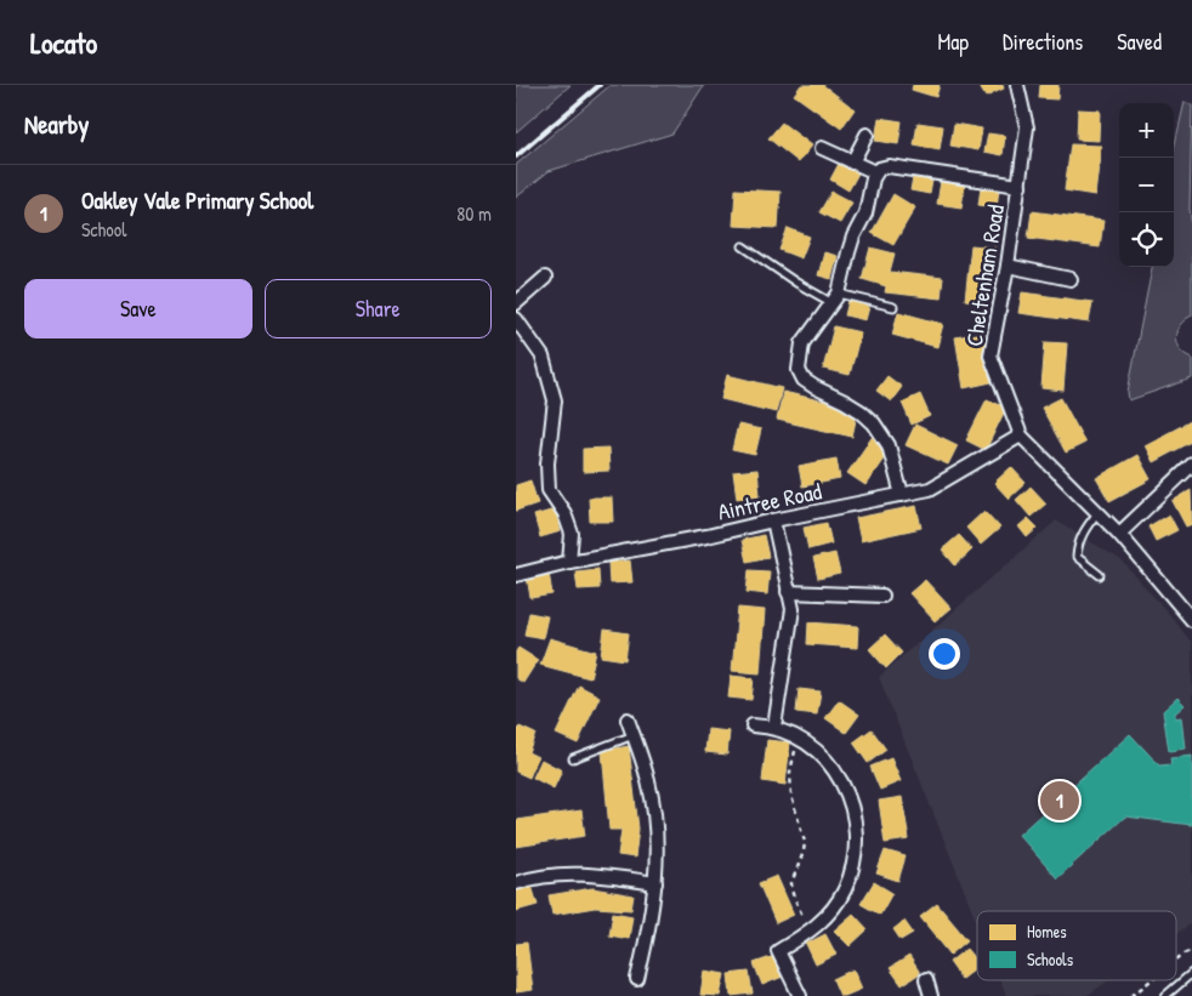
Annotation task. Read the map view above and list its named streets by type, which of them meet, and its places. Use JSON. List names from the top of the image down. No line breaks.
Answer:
{"streets":{"street":["Cheltenham Road","Aintree Road"]},"crossings":[["Cheltenham Road","Aintree Road"]],"legend":["Homes","Schools"],"page":{"header":"Locato","nav":["Map","Directions","Saved"],"heading":"Nearby","map_buttons":["+","−"],"list":[{"mark":"1","name":"Oakley Vale Primary School","note":"School","value":"80 m"}],"buttons":["Save","Share"],"pins":"1"}}
